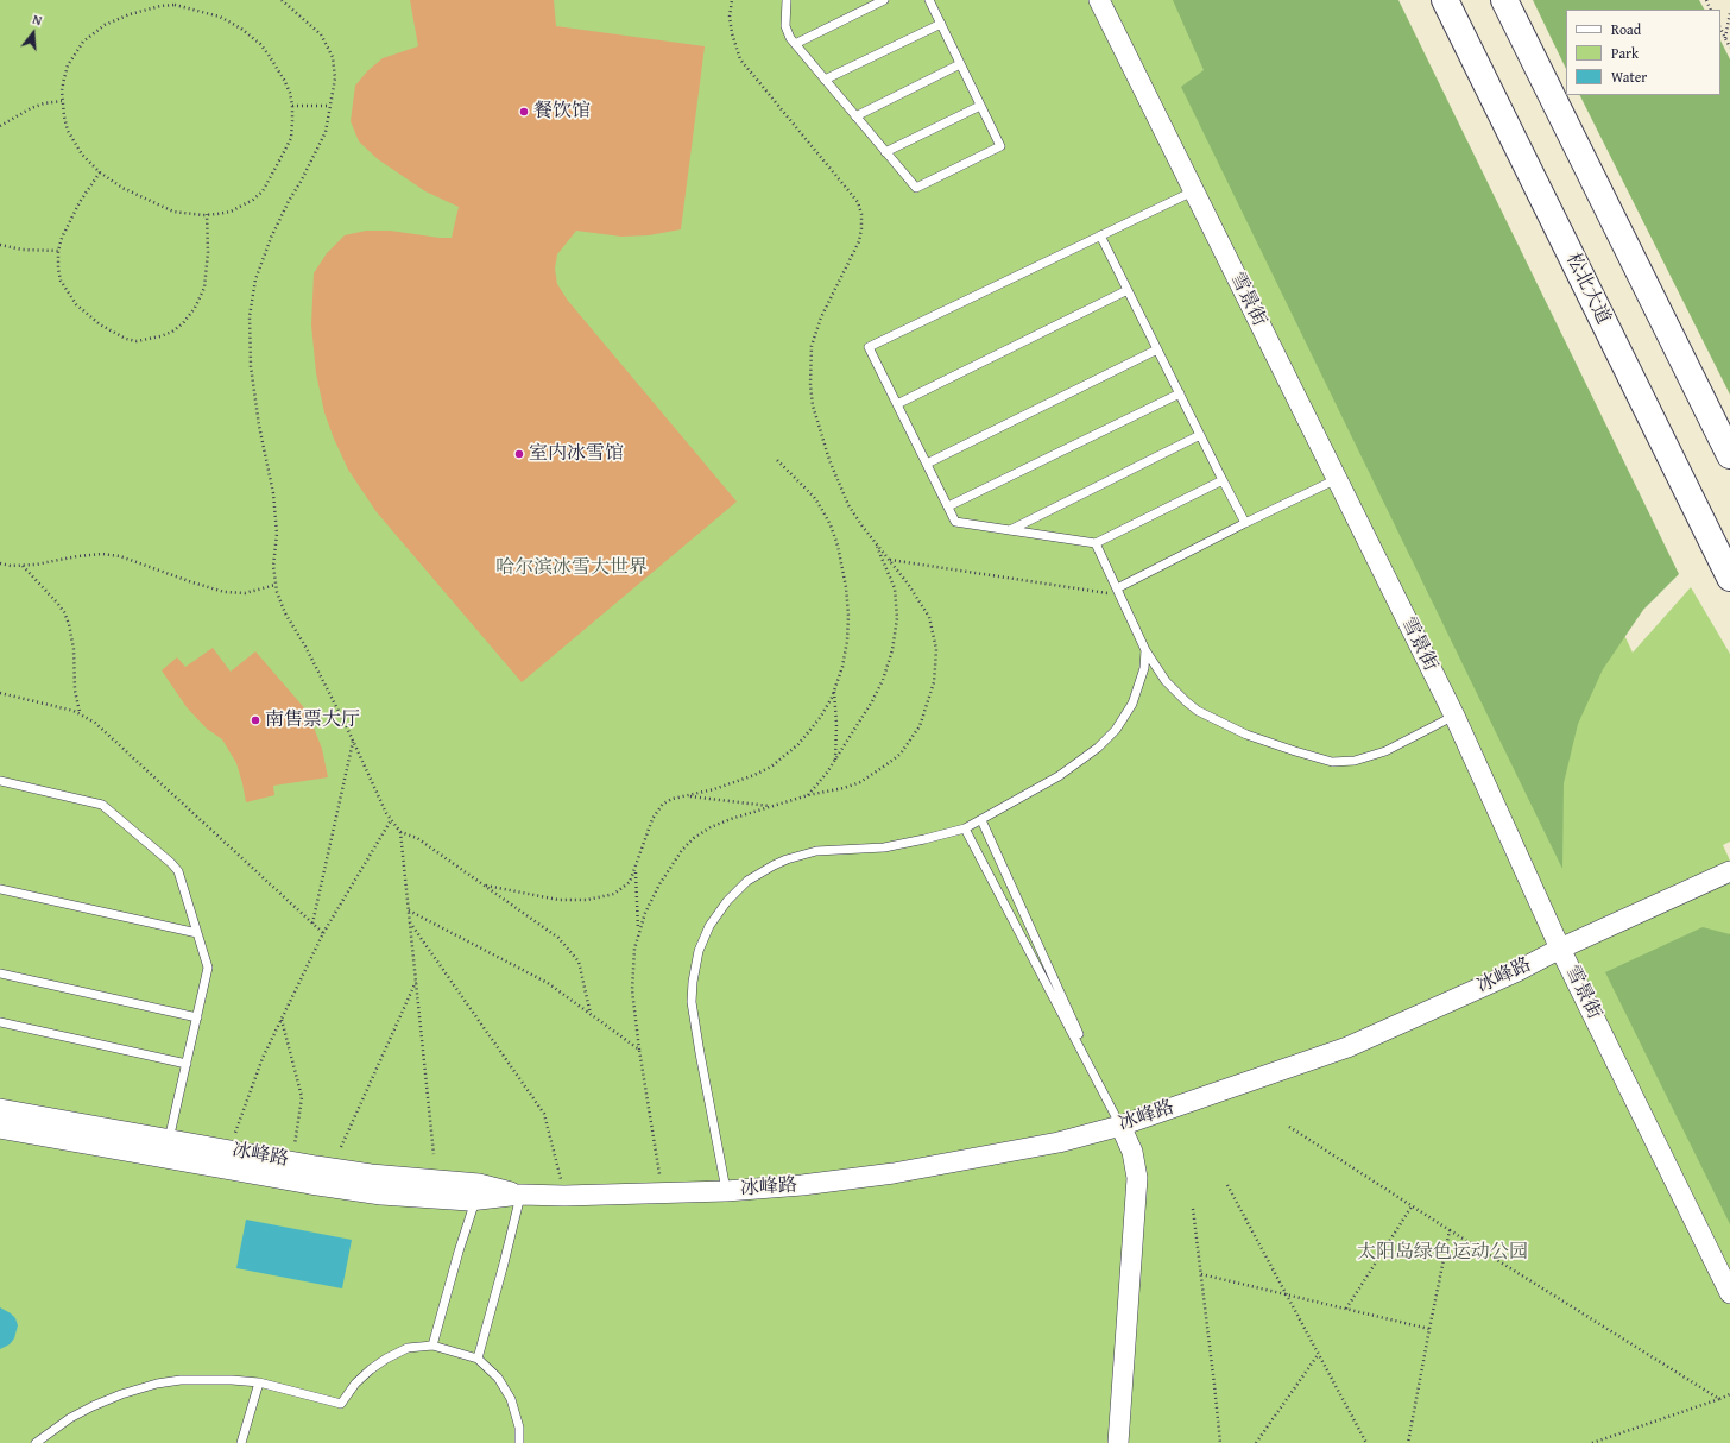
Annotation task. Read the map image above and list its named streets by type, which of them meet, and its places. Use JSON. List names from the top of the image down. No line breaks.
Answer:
{"streets":{"highway":["松北大道"],"street":["雪景街","冰峰路"]},"crossings":[["雪景街","冰峰路"]],"parks":["哈尔滨冰雪大世界","太阳岛绿色运动公园"],"places":["餐饮馆","室内冰雪馆","南售票大厅"],"legend":["Road","Park","Water"],"north":"top"}
